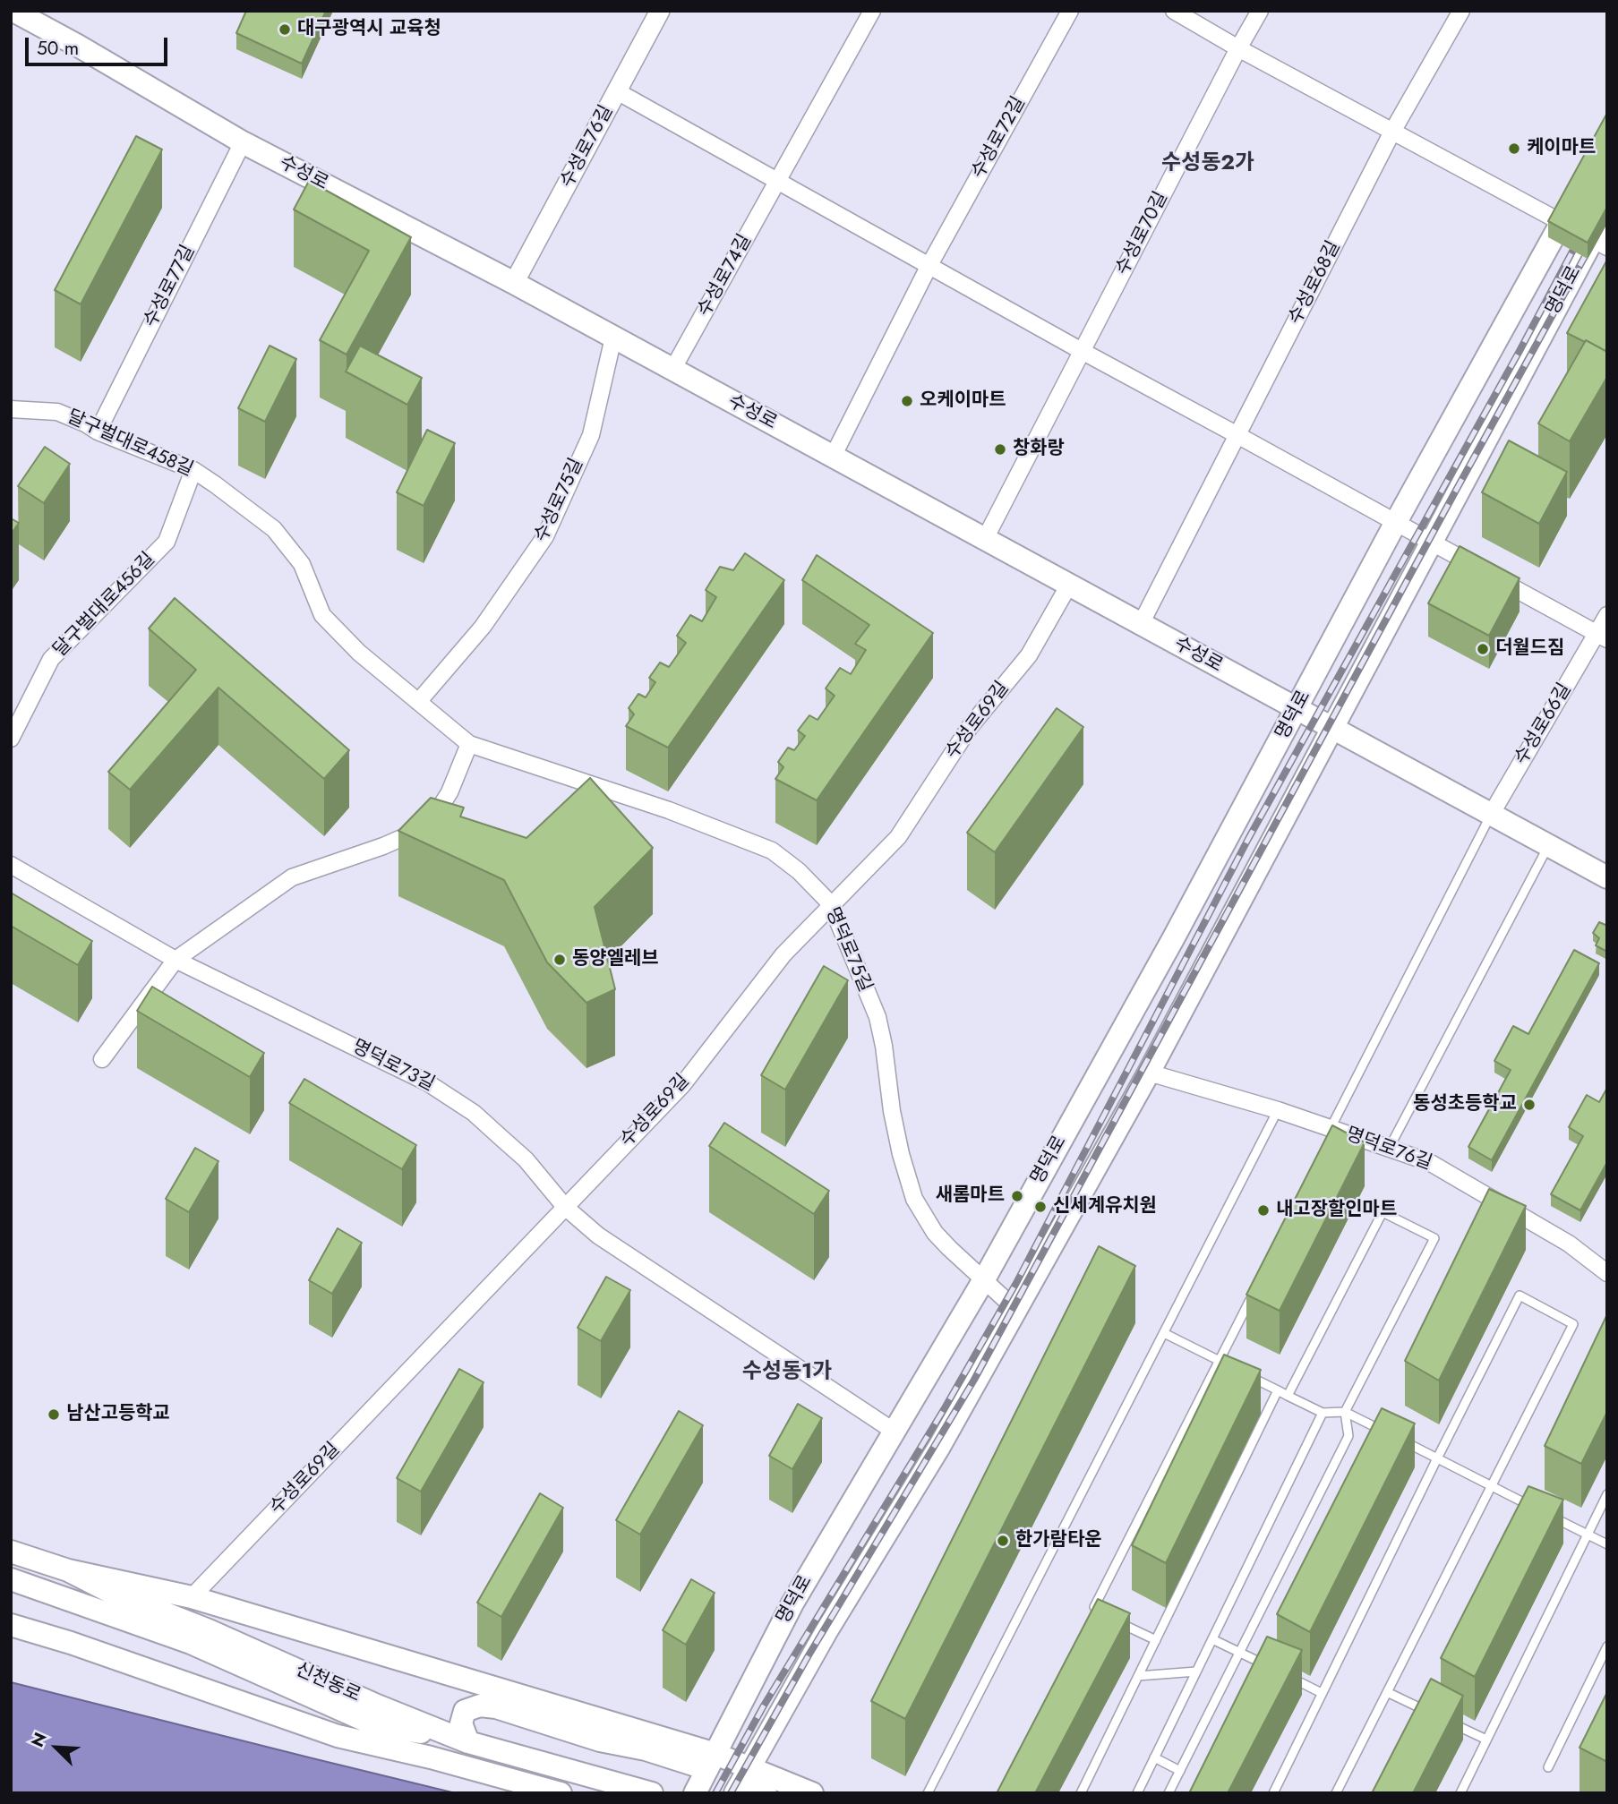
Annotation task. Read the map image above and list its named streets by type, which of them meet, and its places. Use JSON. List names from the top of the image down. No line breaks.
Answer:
{"streets":{"main road":["수성로","명덕로","신천동로"],"street":["수성로72길","수성로76길","수성로70길","수성로74길","수성로68길","수성로77길","달구벌대로458길","수성로75길","달구벌대로456길","수성로69길","수성로66길","명덕로75길","명덕로73길","명덕로76길"]},"crossings":[["수성로72길","수성로"],["수성로76길","수성로"],["수성로","수성로70길"],["수성로","수성로74길"],["수성로","수성로68길"],["수성로","수성로77길"],["수성로","명덕로"],["수성로","수성로75길"],["수성로","수성로69길"],["수성로","수성로66길"],["수성로77길","달구벌대로458길"],["명덕로","명덕로75길"],["명덕로","명덕로73길"],["명덕로","명덕로76길"],["달구벌대로458길","수성로75길"],["달구벌대로458길","달구벌대로456길"],["달구벌대로458길","명덕로75길"],["수성로69길","명덕로75길"],["수성로69길","명덕로73길"]],"districts":["수성동2가","수성동1가"],"places":["대구광역시 교육청","케이마트","오케이마트","창화랑","더월드짐","동양엘레브","동성초등학교","새롬마트","신세계유치원","내고장할인마트","남산고등학교","한가람타운"],"scale_bar":"50 m","north":"top left"}
